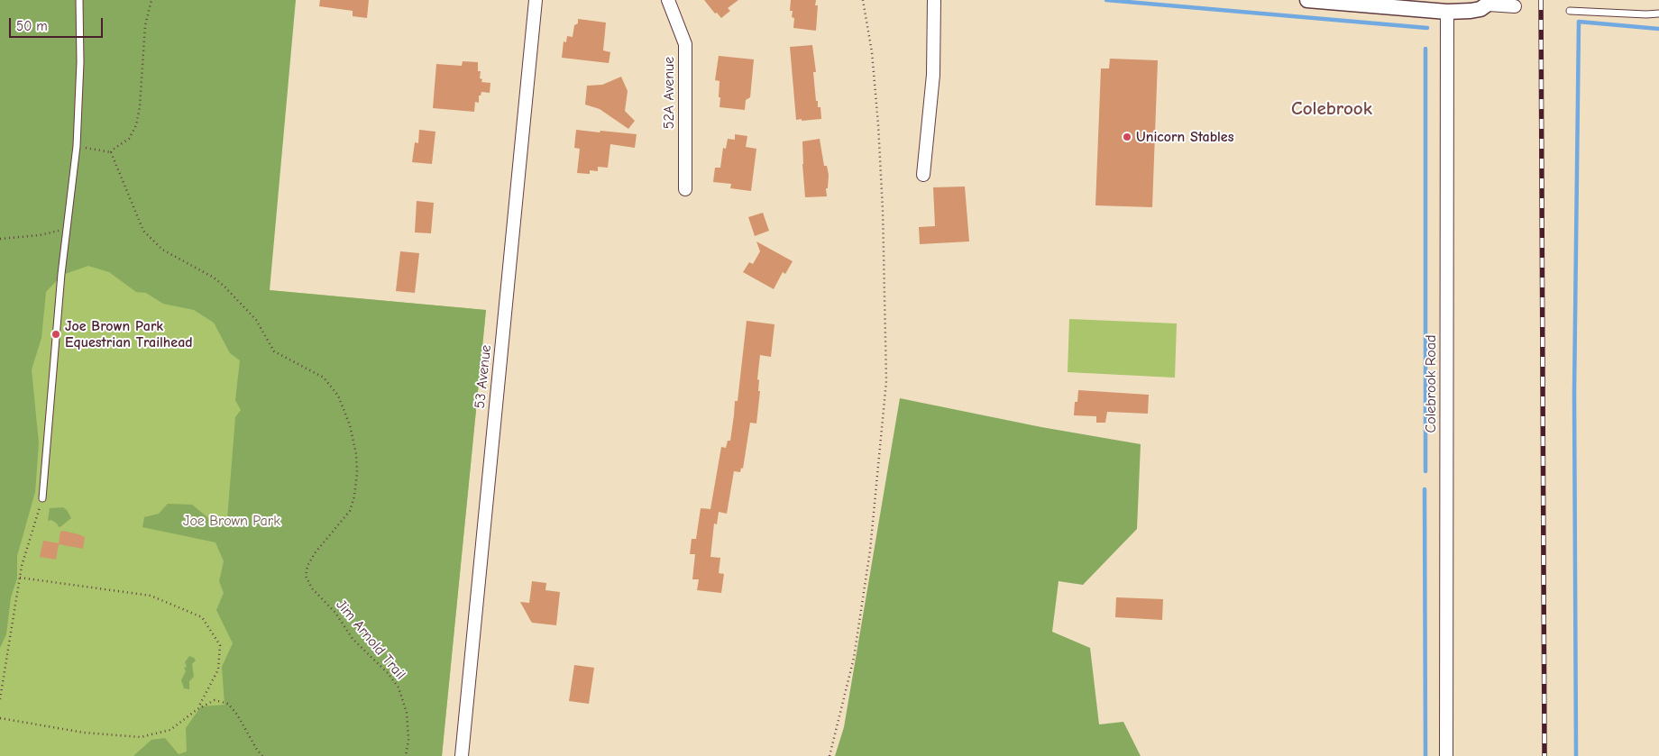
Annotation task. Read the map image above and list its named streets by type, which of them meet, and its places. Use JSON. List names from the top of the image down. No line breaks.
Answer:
{"streets":{"street":["52A Avenue","53 Avenue","Colebrook Road"],"path":["Jim Arnold Trail"]},"districts":["Colebrook"],"parks":["Joe Brown Park"],"places":["Unicorn Stables","Joe Brown Park Equestrian Trailhead"],"scale_bar":"50 m"}
